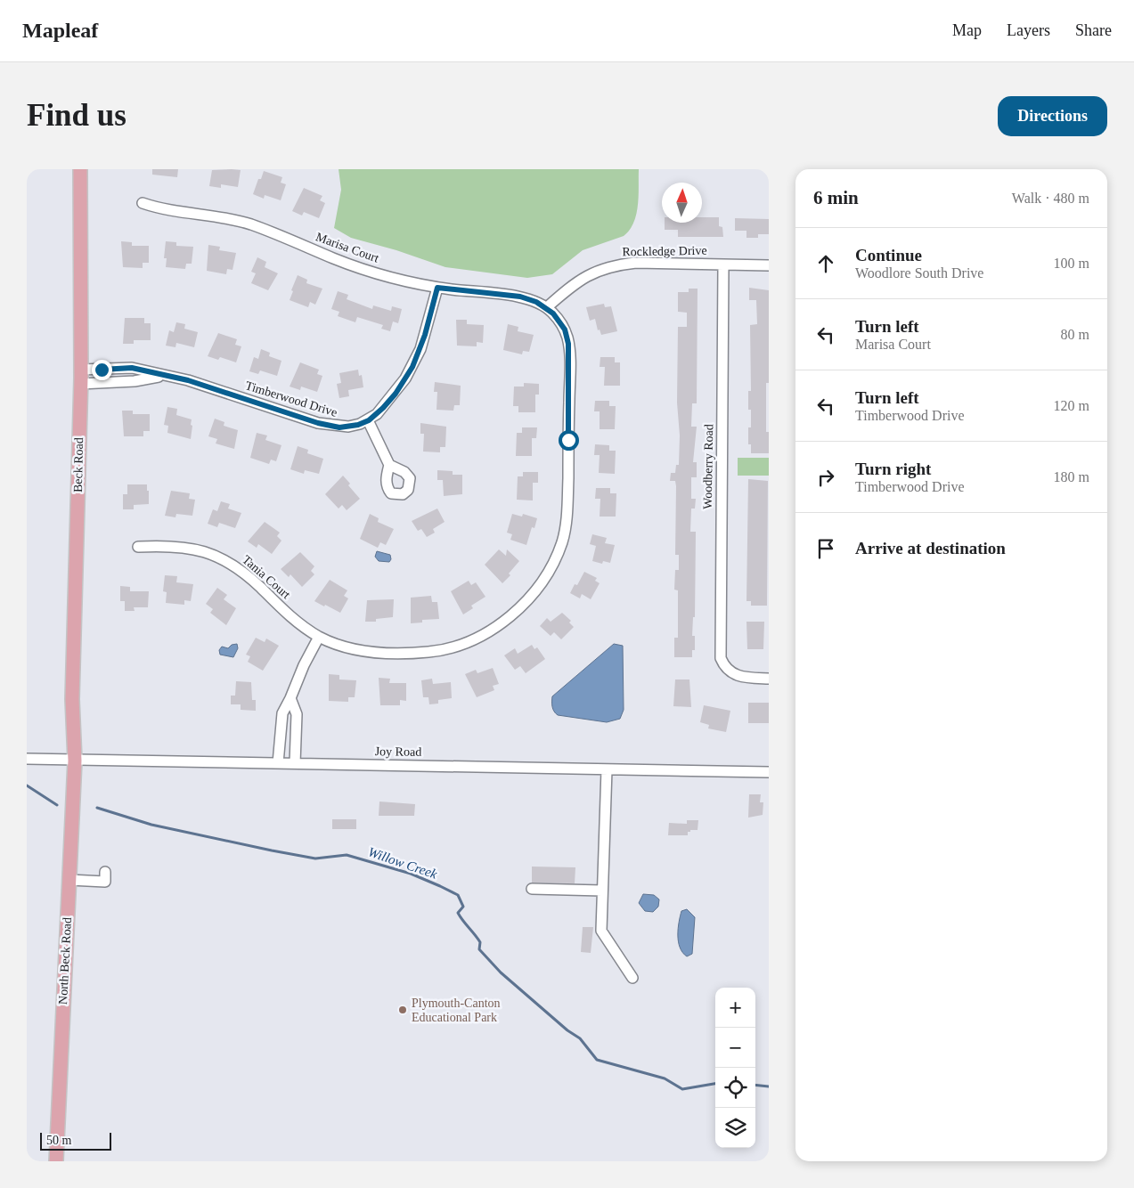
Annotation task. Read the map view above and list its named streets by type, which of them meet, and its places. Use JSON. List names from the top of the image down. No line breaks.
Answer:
{"streets":{"main road":["Beck Road","North Beck Road"],"street":["Marisa Court","Rockledge Drive","Timberwood Drive","Woodberry Road","Tania Court","Joy Road"]},"crossings":[["Marisa Court","Rockledge Drive"],["Marisa Court","Timberwood Drive"],["Marisa Court","Tania Court"],["Rockledge Drive","Woodberry Road"],["Rockledge Drive","Tania Court"],["Timberwood Drive","Beck Road"],["Beck Road","Joy Road"],["Beck Road","North Beck Road"],["Joy Road","North Beck Road"]],"water":["Willow Creek"],"places":["Plymouth-Canton Educational Park"],"scale_bar":"50 m","north":"top","page":{"header":"Mapleaf","nav":["Map","Layers","Share"],"buttons":"Directions","title":"Find us","heading":["6 min","Walk · 480 m"],"list":[["Continue","Woodlore South Drive","100 m"],["Turn left","Marisa Court","80 m"],["Turn left","Timberwood Drive","120 m"],["Turn right","Timberwood Drive","180 m"],"Arrive at destination"],"map_buttons":["+","−"],"scale":"50 m"}}
